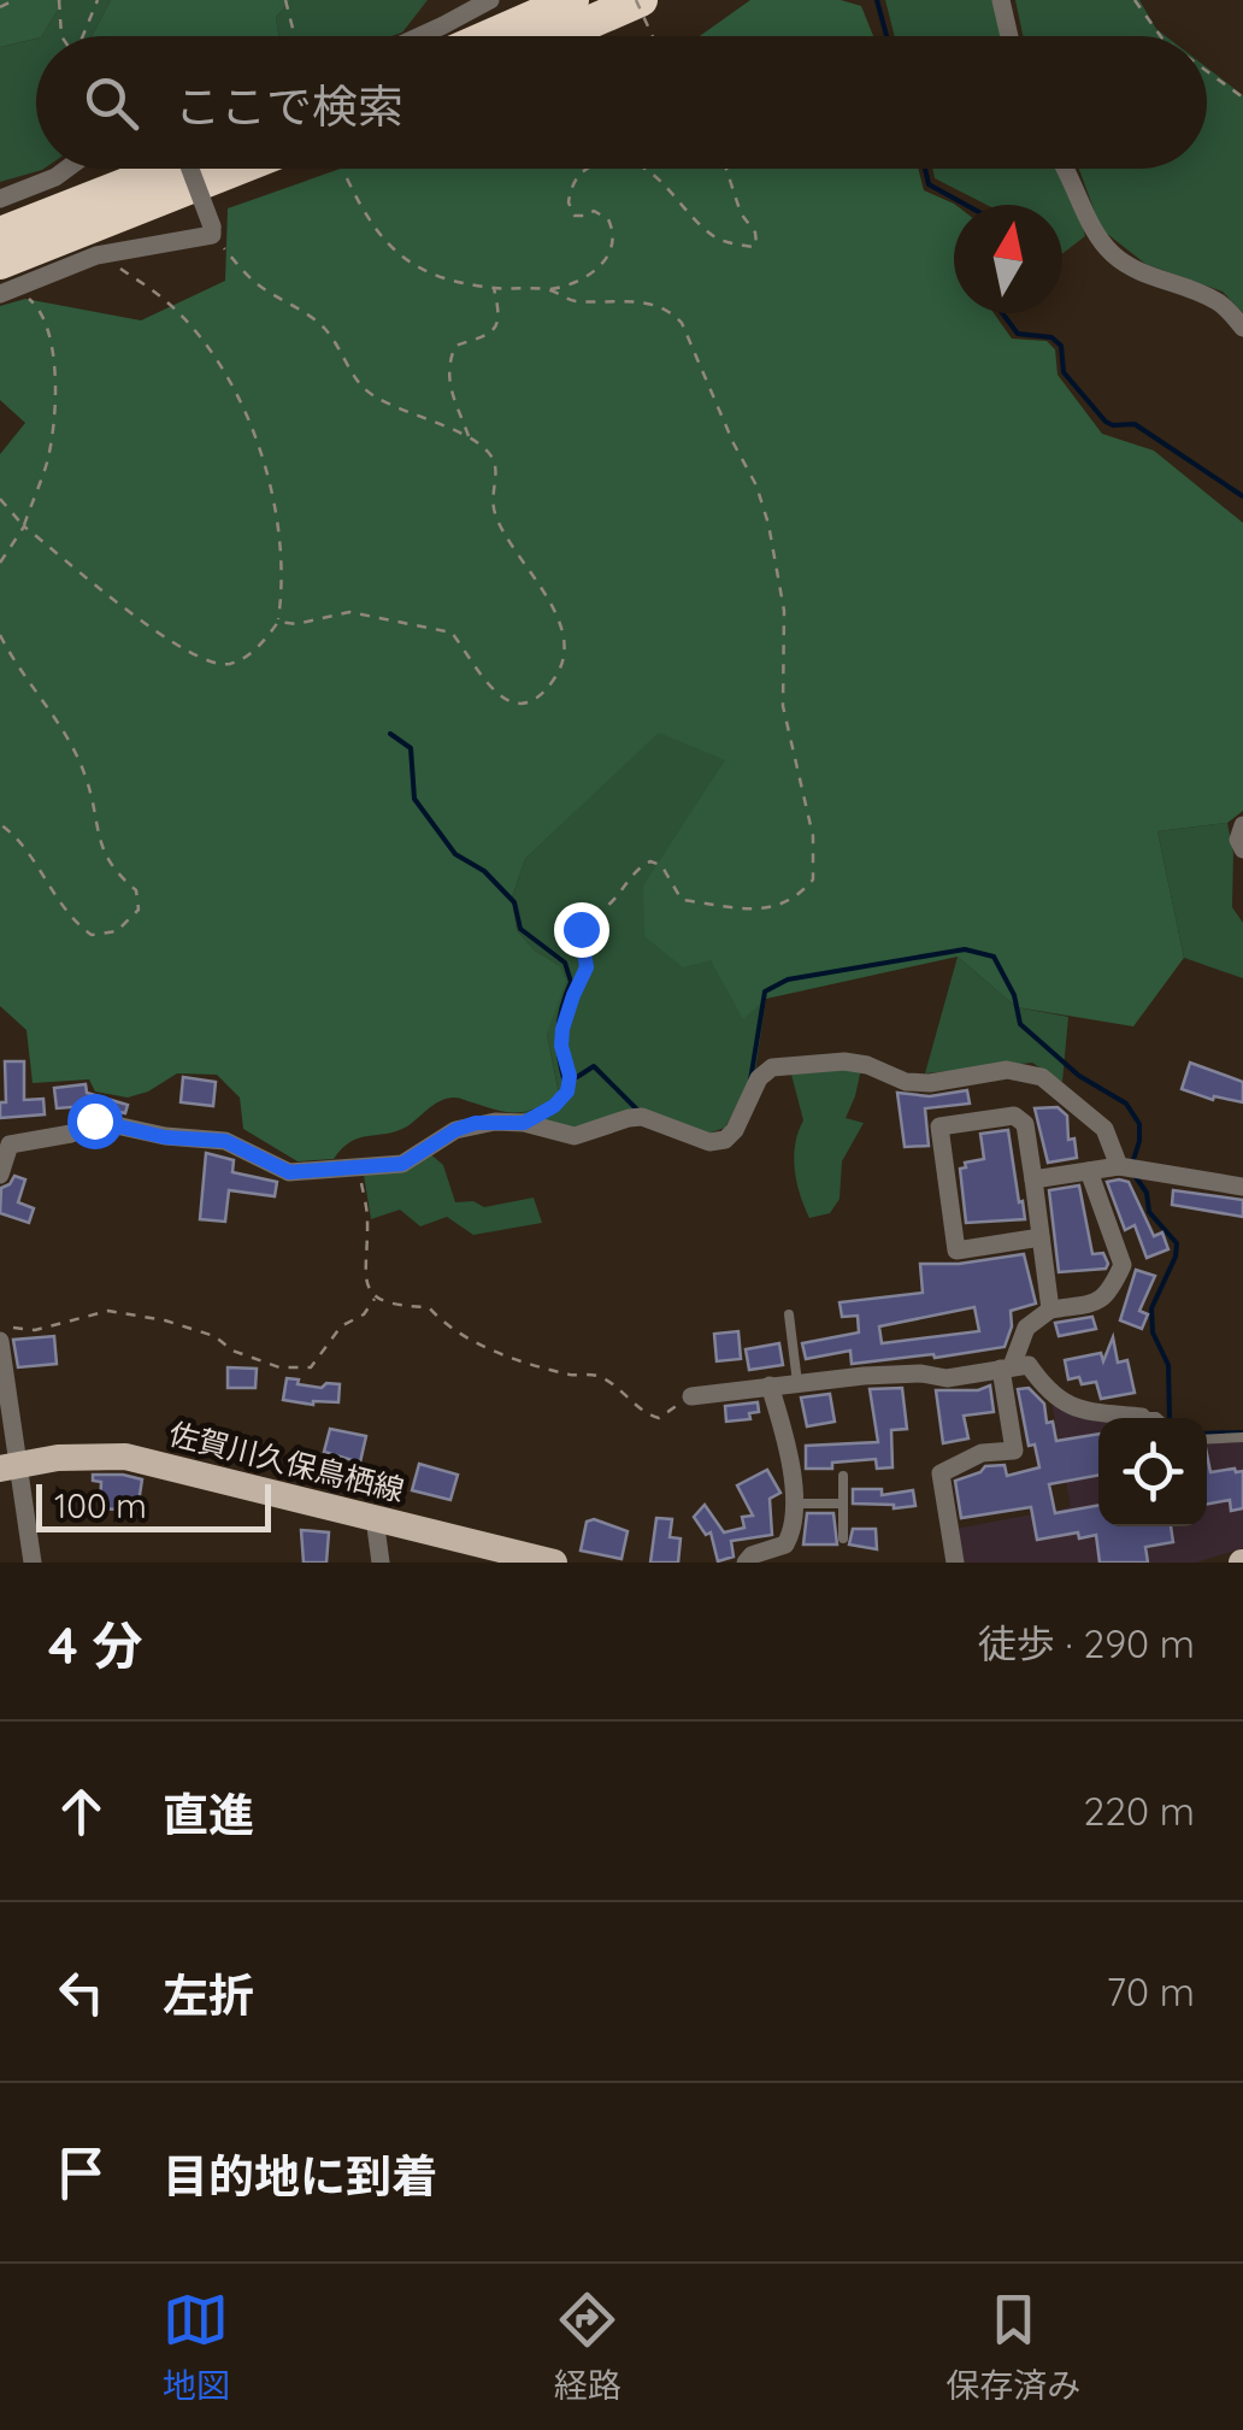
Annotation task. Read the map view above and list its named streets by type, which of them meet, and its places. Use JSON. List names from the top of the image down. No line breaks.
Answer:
{"streets":{"main road":["佐賀川久保鳥栖線"]},"scale_bar":"100 m","north":"top","page":{"search":"ここで検索","scale":"100 m","heading":["4 分","徒歩 · 290 m"],"list":[["直進","220 m"],["左折","70 m"],"目的地に到着"],"nav":["地図","経路","保存済み"]}}
